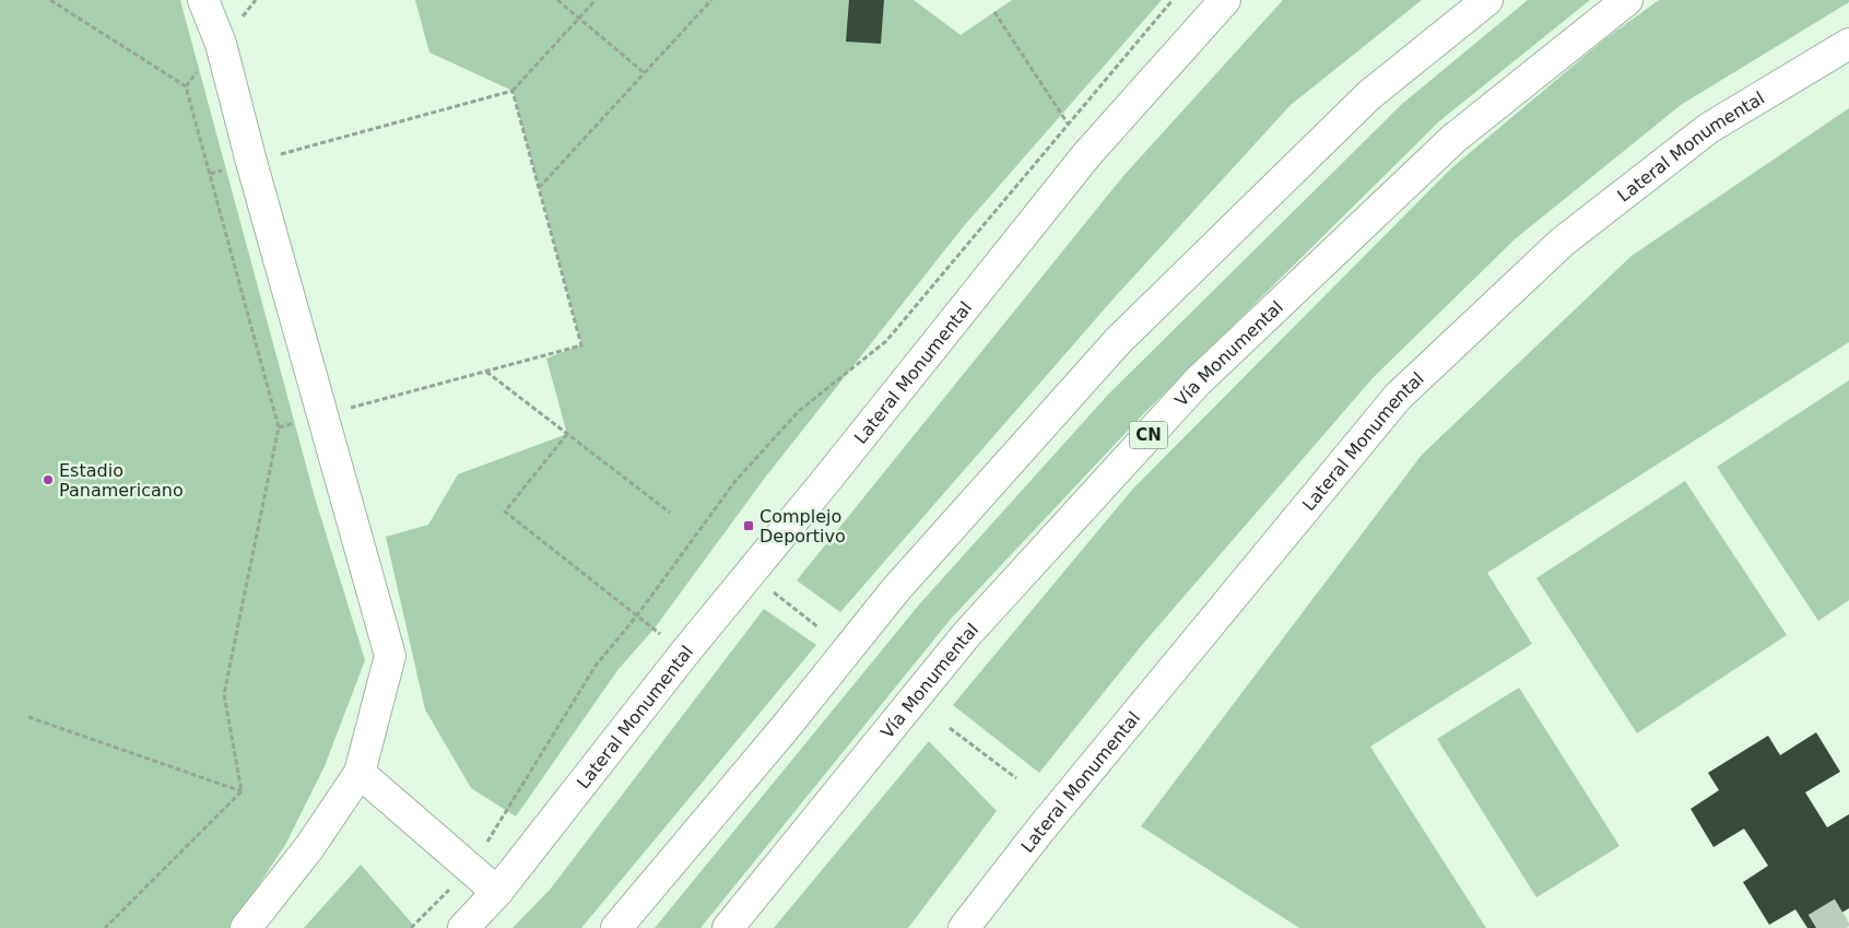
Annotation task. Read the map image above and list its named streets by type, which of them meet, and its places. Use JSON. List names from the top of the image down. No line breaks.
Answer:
{"streets":{"main road":["Lateral Monumental","Vía Monumental","CN"]},"places":{"other":["Estadio Panamericano"],"transit":["Complejo Deportivo"]}}
